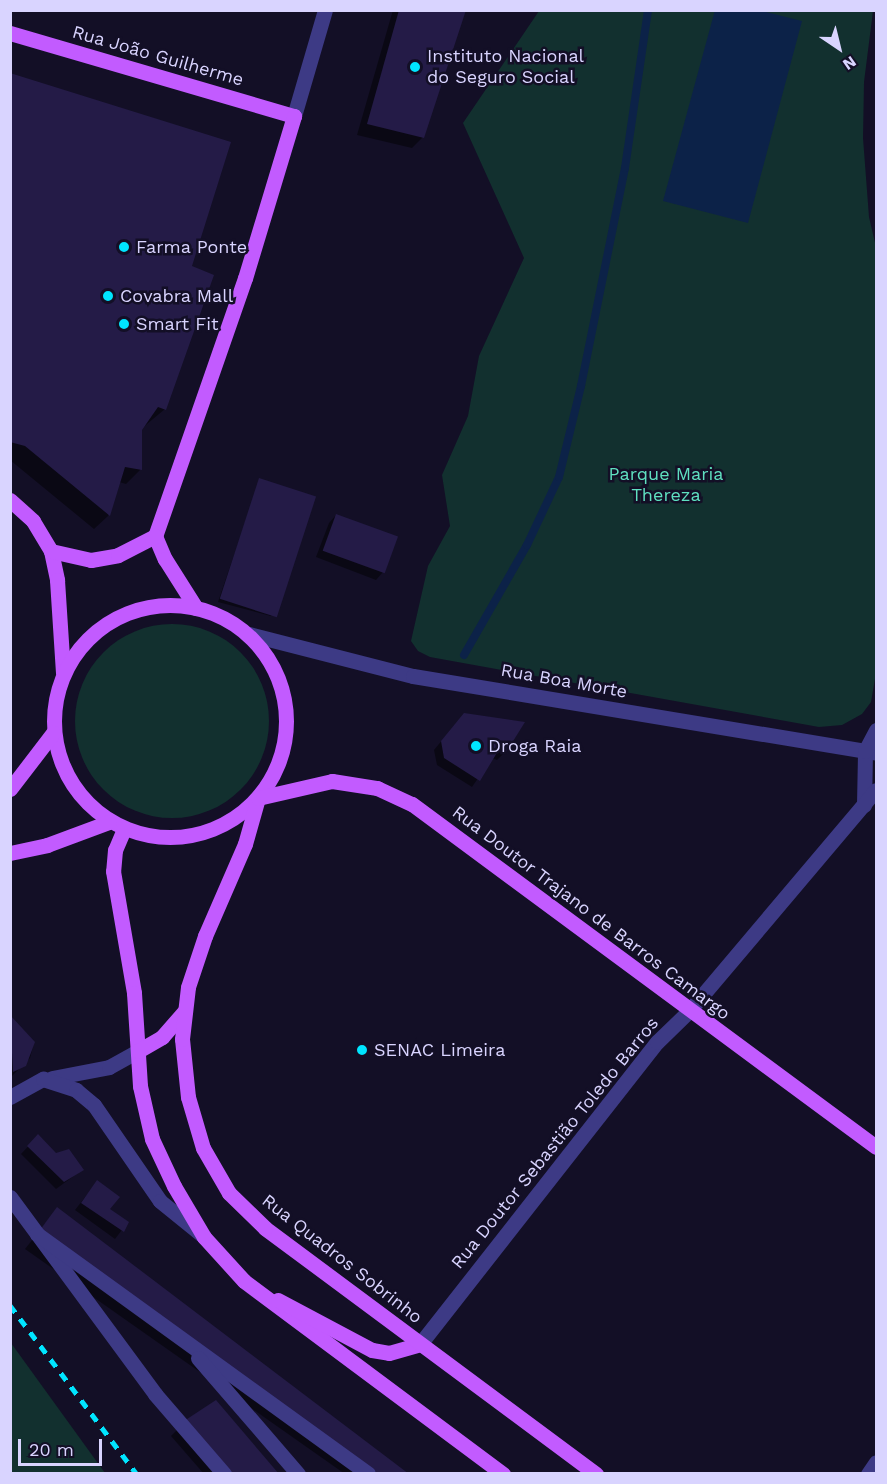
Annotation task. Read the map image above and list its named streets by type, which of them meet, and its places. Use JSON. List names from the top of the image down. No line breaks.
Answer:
{"streets":{"main road":["Rua João Guilherme","Rua Doutor Trajano de Barros Camargo","Rua Quadros Sobrinho"],"street":["Rua Boa Morte","Rua Doutor Sebastião Toledo Barros"]},"crossings":[["Rua Doutor Trajano de Barros Camargo","Rua Doutor Sebastião Toledo Barros"],["Rua Doutor Trajano de Barros Camargo","Rua Quadros Sobrinho"],["Rua Doutor Sebastião Toledo Barros","Rua Quadros Sobrinho"]],"parks":["Parque Maria Thereza"],"places":["Instituto Nacional do Seguro Social","Farma Ponte","Covabra Mall","Smart Fit","Droga Raia","SENAC Limeira"],"scale_bar":"20 m","north":"bottom right"}
